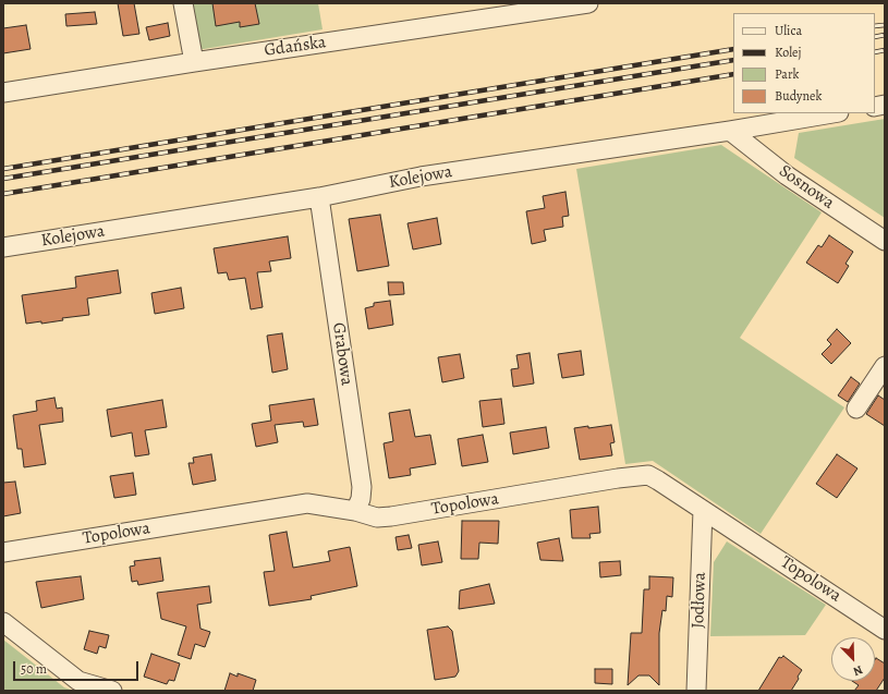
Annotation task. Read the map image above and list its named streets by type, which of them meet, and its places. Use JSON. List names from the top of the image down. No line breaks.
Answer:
{"streets":{"street":["Gdańska","Kolejowa","Sosnowa","Grabowa","Topolowa","Jodłowa"]},"crossings":[["Kolejowa","Sosnowa"],["Kolejowa","Grabowa"],["Grabowa","Topolowa"],["Topolowa","Jodłowa"]],"legend":["Ulica","Kolej","Park","Budynek"],"scale_bar":"50 m","north":"bottom right"}
